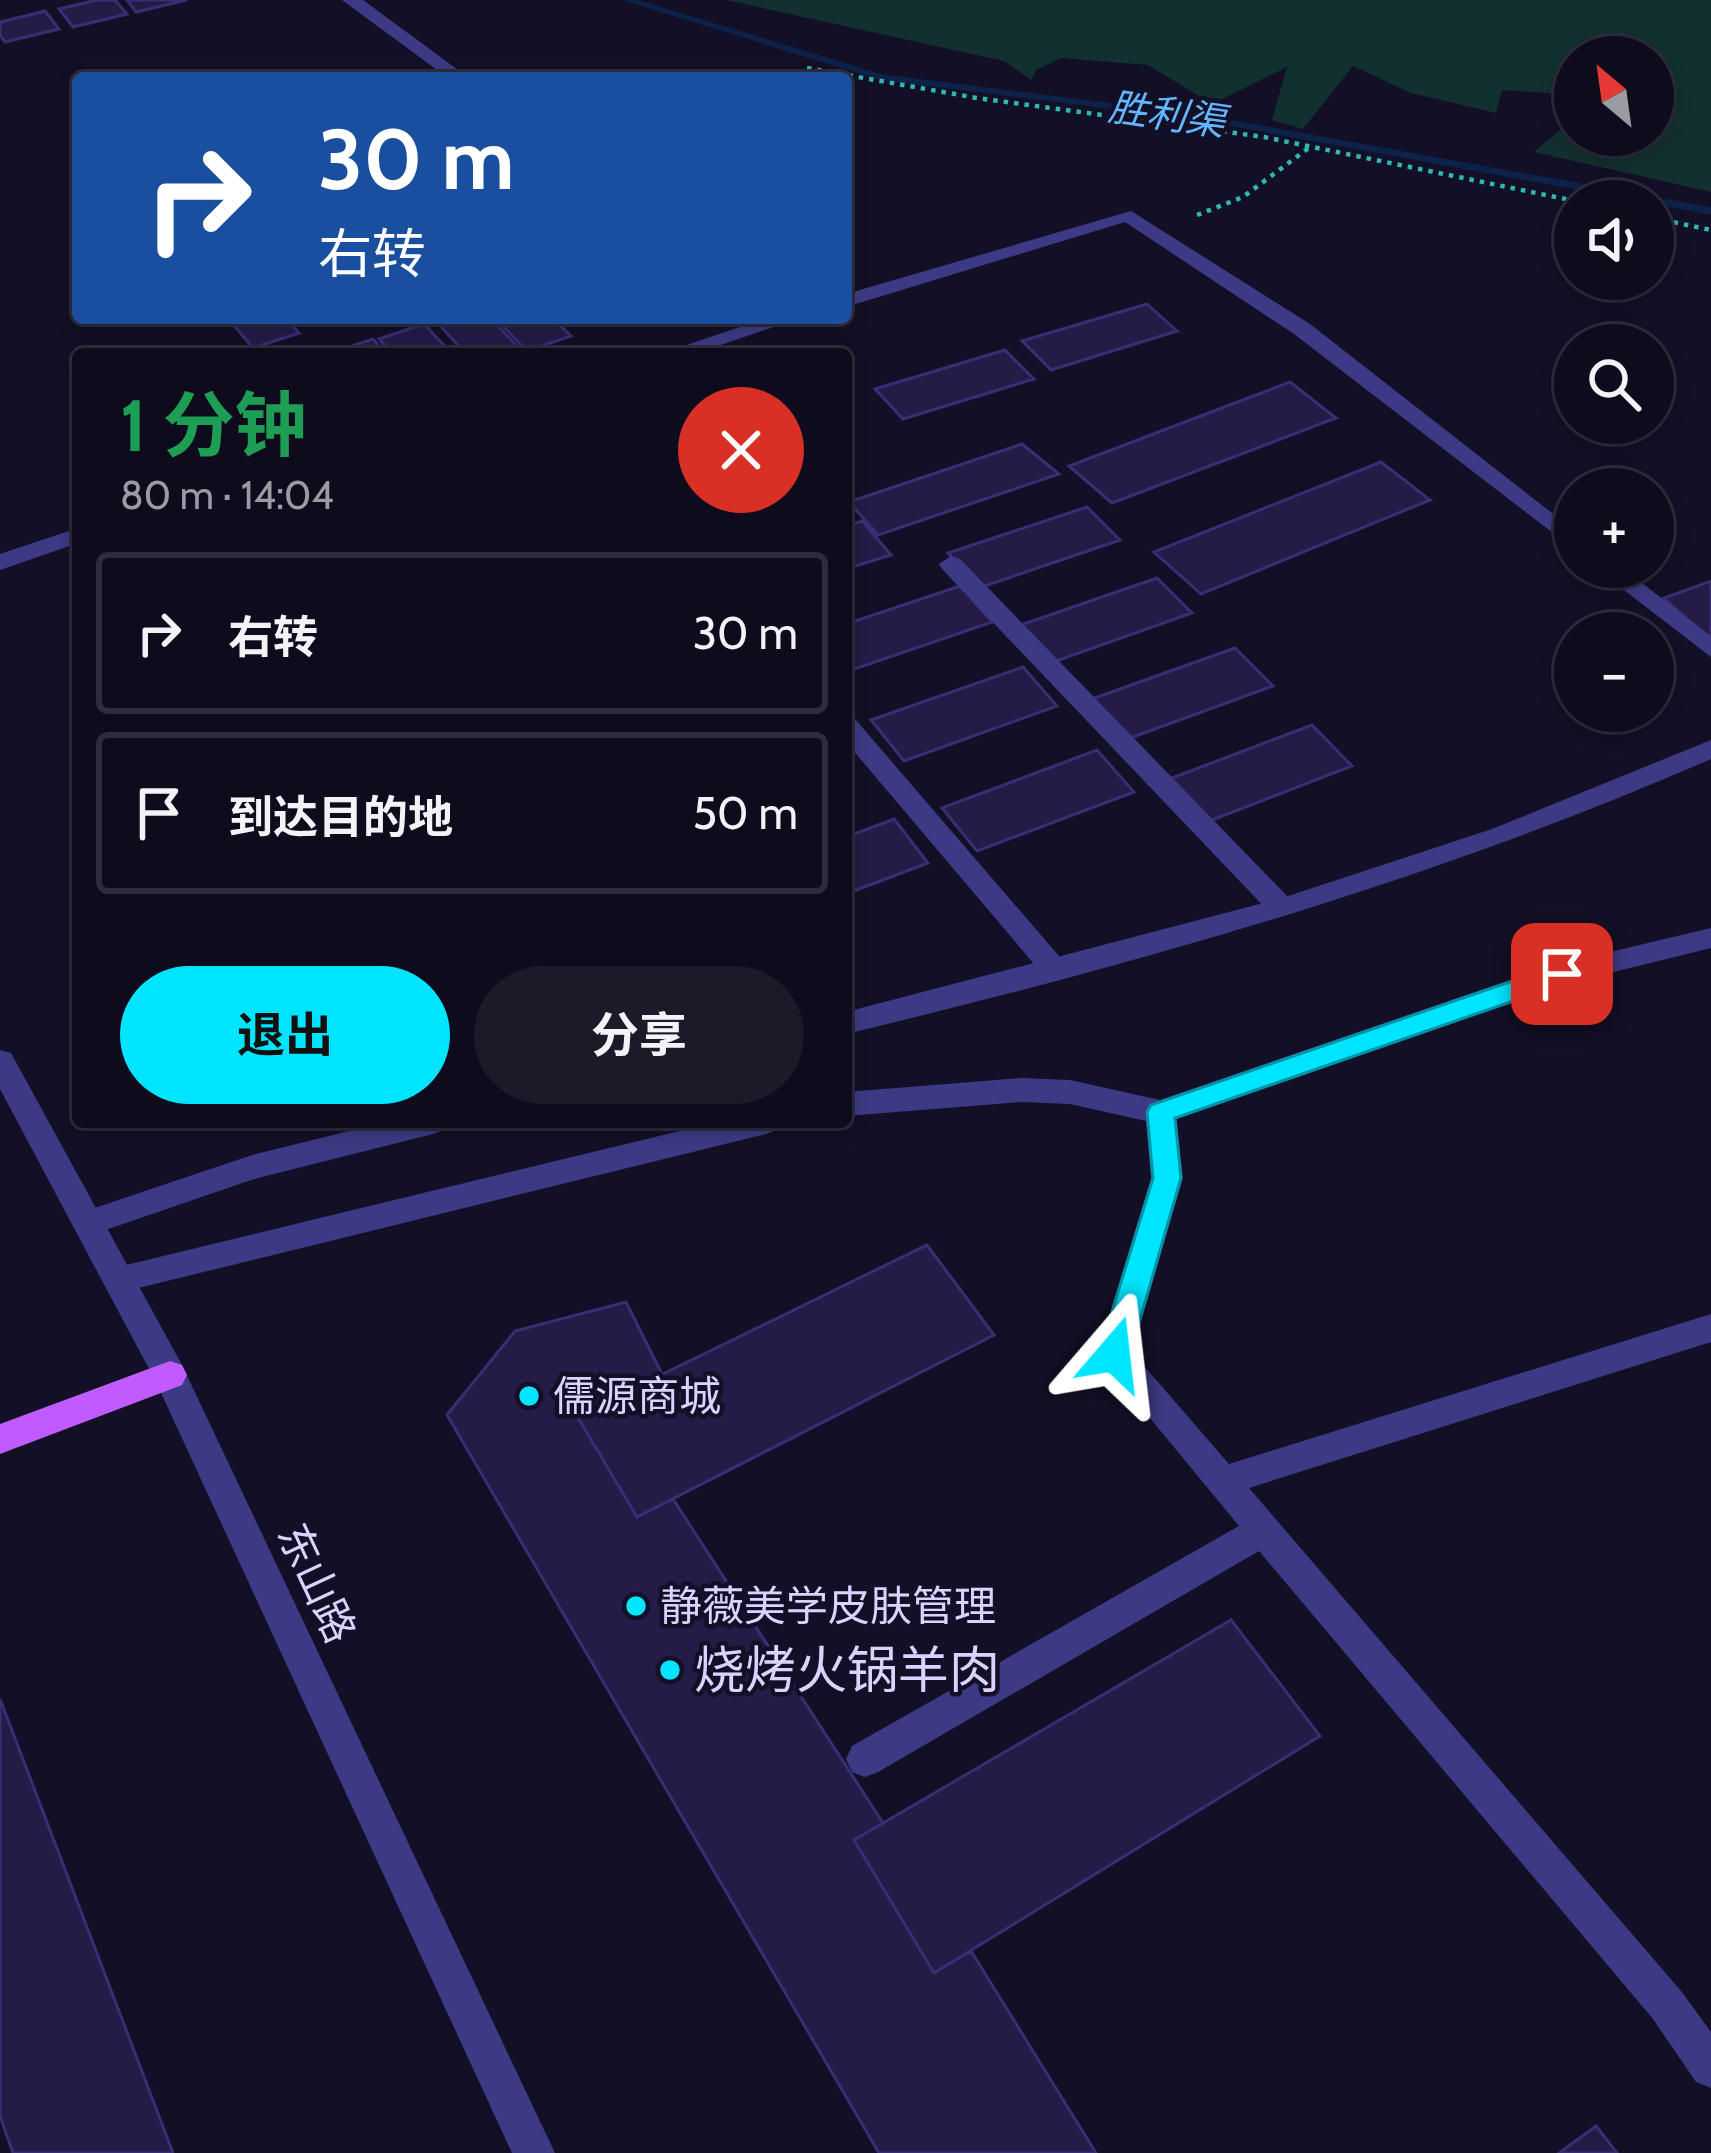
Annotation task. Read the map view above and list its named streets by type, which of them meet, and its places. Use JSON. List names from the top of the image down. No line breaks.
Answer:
{"streets":{"street":["东山路"]},"water":["胜利渠"],"places":["儒源商城","静薇美学皮肤管理","烧烤火锅羊肉"],"north":"top left","page":{"map_buttons":["+","−"],"turn":["30 m","右转"],"heading":["1 分钟","80 m · 14:04"],"list":[{"name":"右转","value":"30 m"},{"name":"到达目的地","value":"50 m"}],"buttons":["退出","分享"]}}
